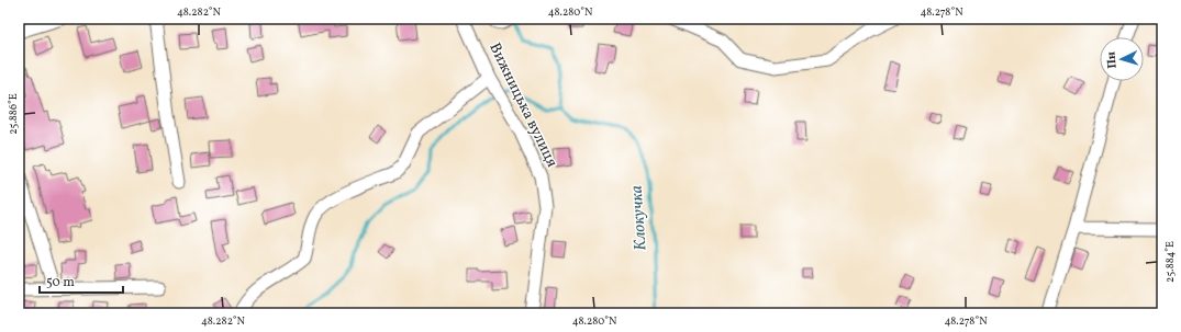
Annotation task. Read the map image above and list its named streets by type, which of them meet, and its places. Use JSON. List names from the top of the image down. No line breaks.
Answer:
{"streets":{"street":["Вижницька вулиця"]},"water":["Клокучка"],"scale_bar":"50 m","north":"left","coordinates":["48.282°N","48.280°N","48.278°N","25.886°E","25.884°E"]}
